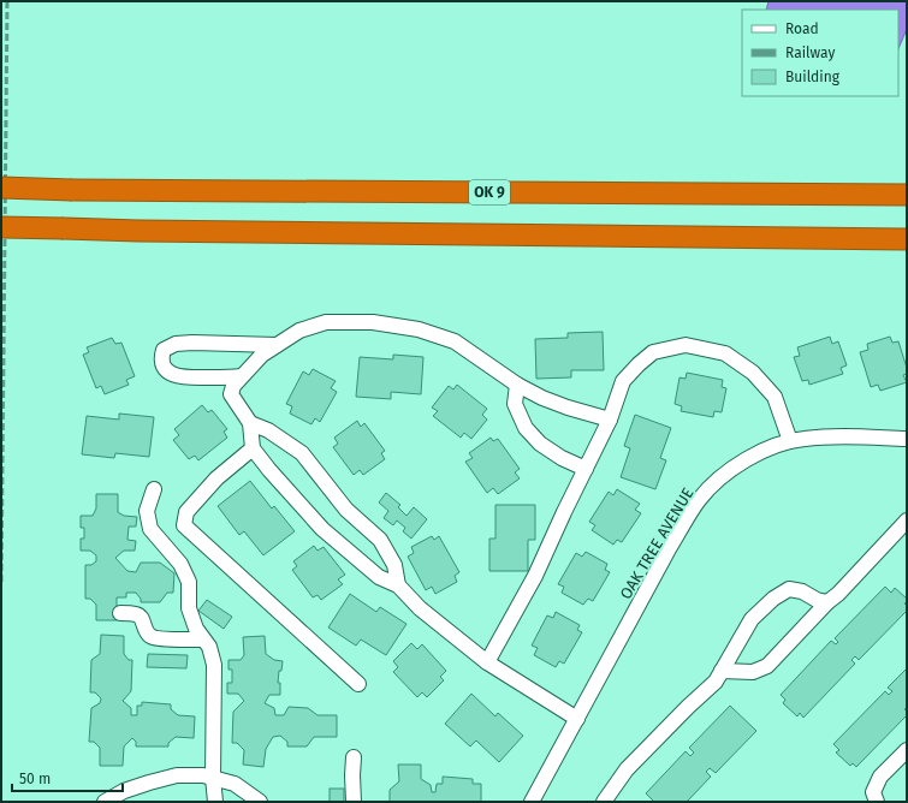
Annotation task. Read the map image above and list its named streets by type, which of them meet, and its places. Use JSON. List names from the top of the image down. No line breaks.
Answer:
{"streets":{"highway":["OK 9"],"street":["OAK TREE AVENUE"]},"legend":["Road","Railway","Building"],"scale_bar":"50 m"}
